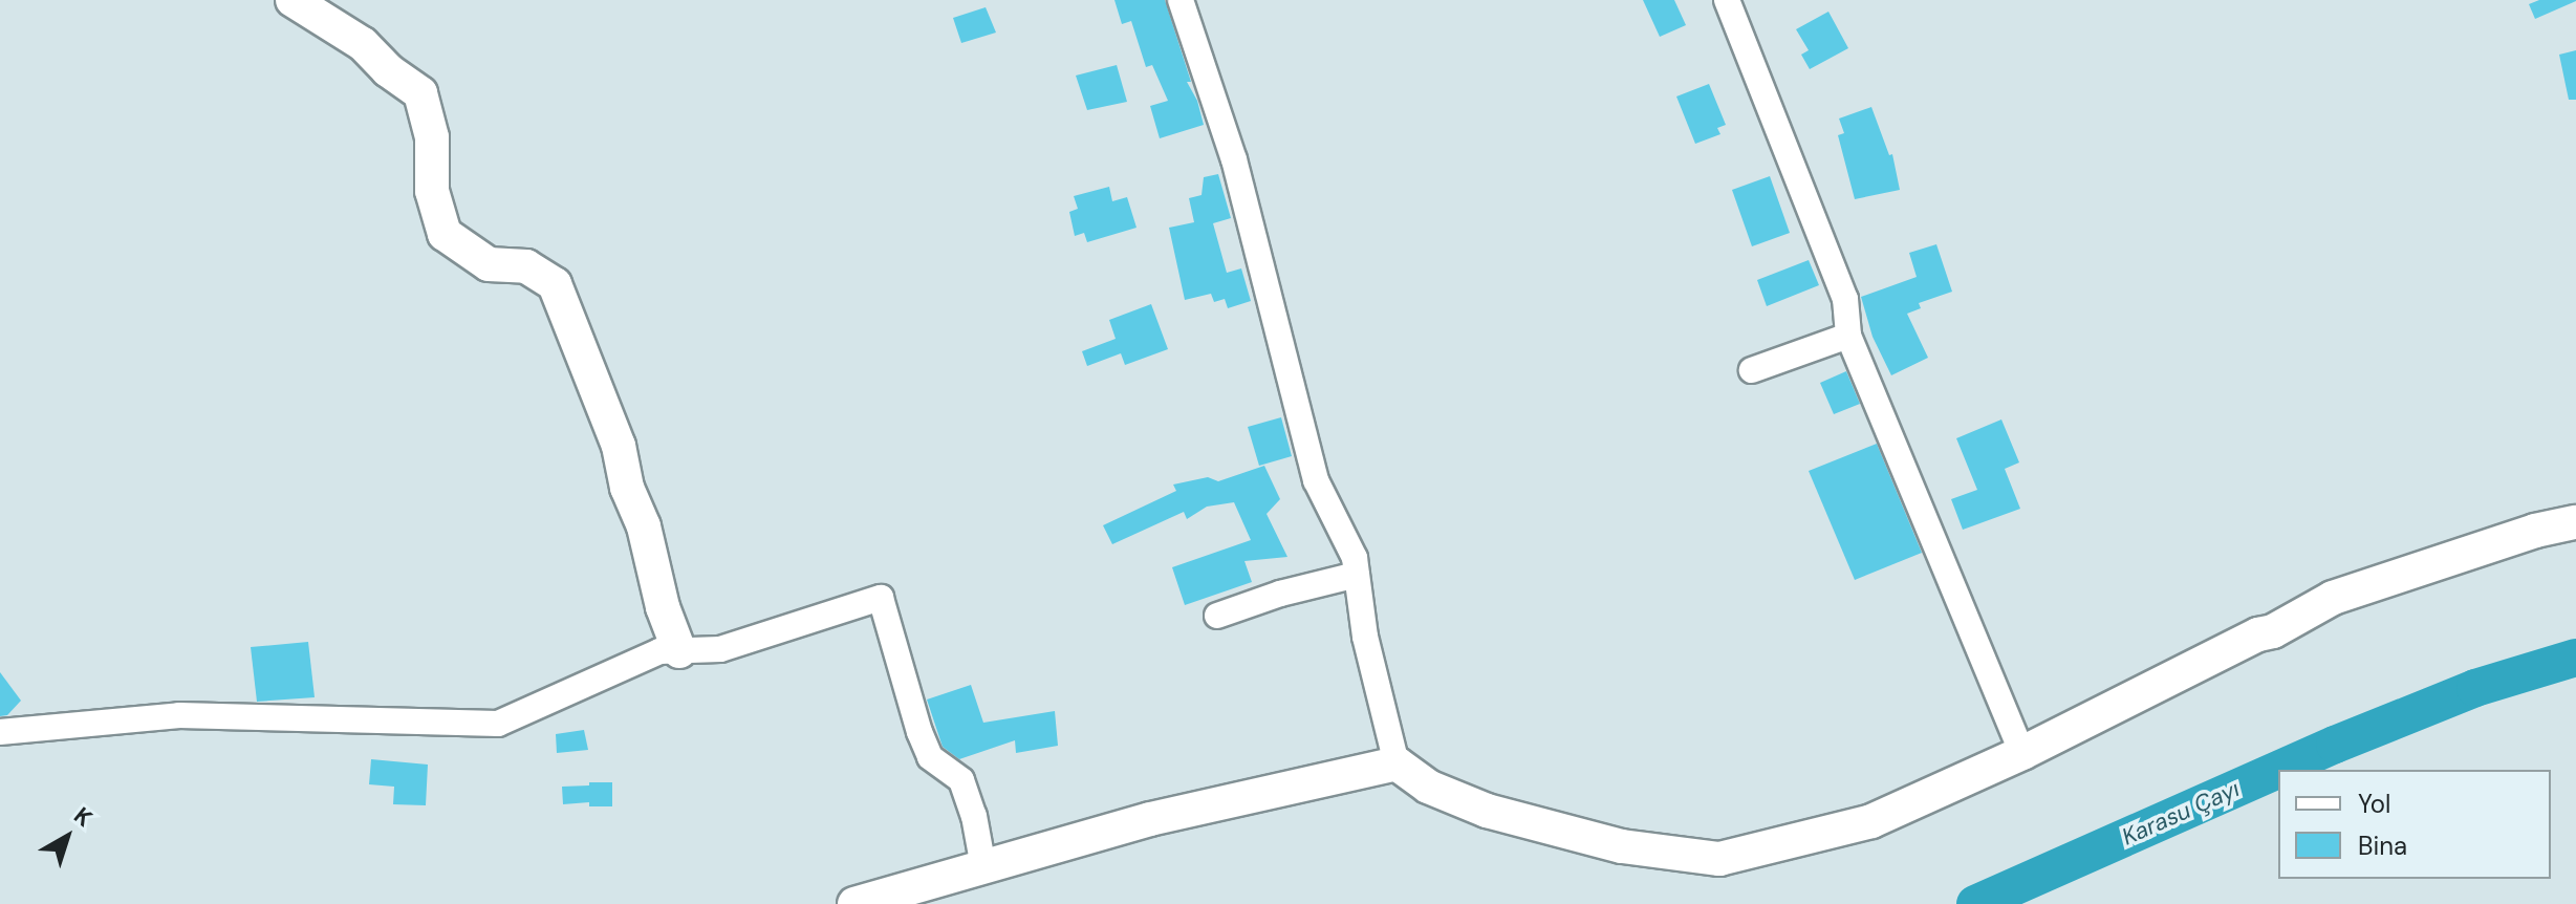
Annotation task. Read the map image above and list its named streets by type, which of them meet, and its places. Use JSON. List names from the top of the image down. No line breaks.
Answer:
{"water":["Karasu Çayı"],"legend":["Yol","Bina"],"north":"top right"}
